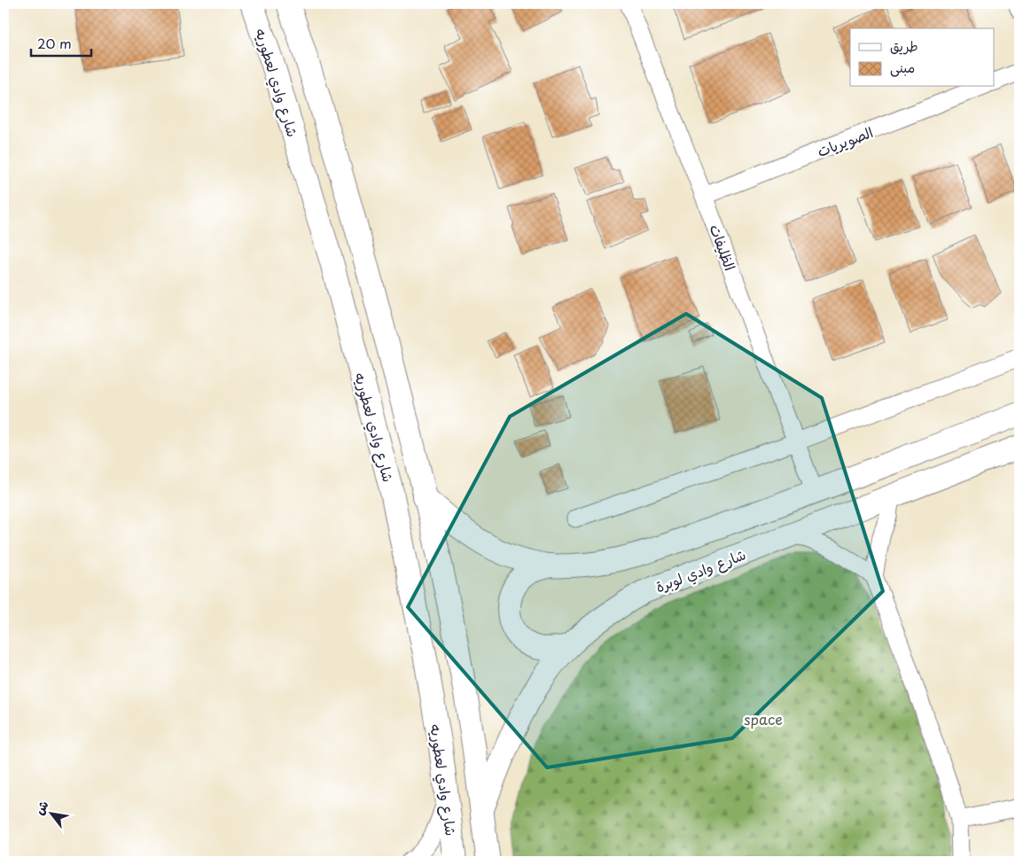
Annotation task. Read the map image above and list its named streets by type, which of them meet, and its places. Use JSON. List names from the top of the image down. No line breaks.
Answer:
{"streets":{"street":["شارع وادي لعطوريه","الصويريات","الظليفات","شارع وادي لوبرة"]},"crossings":[["الصويريات","الظليفات"]],"parks":["space"],"legend":["طريق","مبنى"],"scale_bar":"20 m","north":"top left"}
